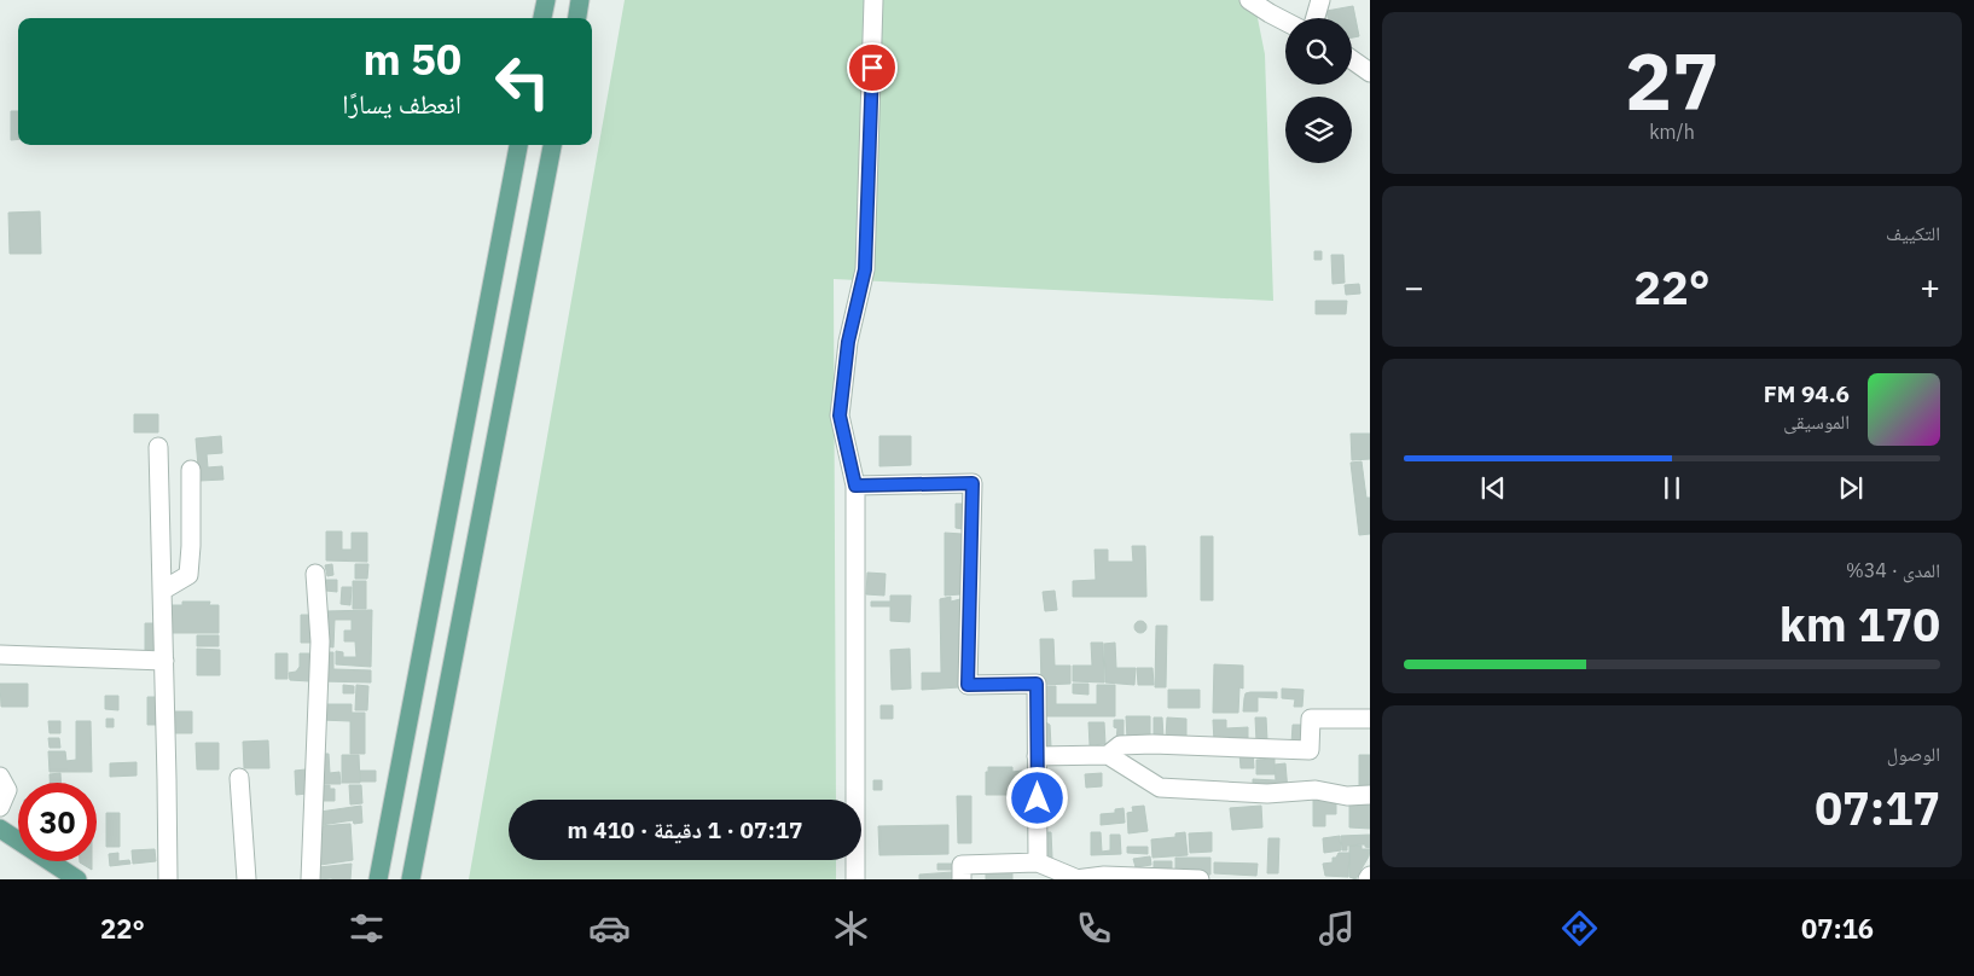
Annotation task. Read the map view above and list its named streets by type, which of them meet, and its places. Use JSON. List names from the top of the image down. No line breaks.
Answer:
{"page":{"tile":[["27","km/h"],"التكييف",["المدى · 34%","170 km"],["الوصول","07:17"]],"turn":["50 m","انعطف يسارًا"],"heat":["−","22°","+"],"song":["94.6 FM","الموسيقى"],"limit":"30","trip":"07:17 · 1 دقيقة · 410 m","tabs":["07:16","22°"]}}
